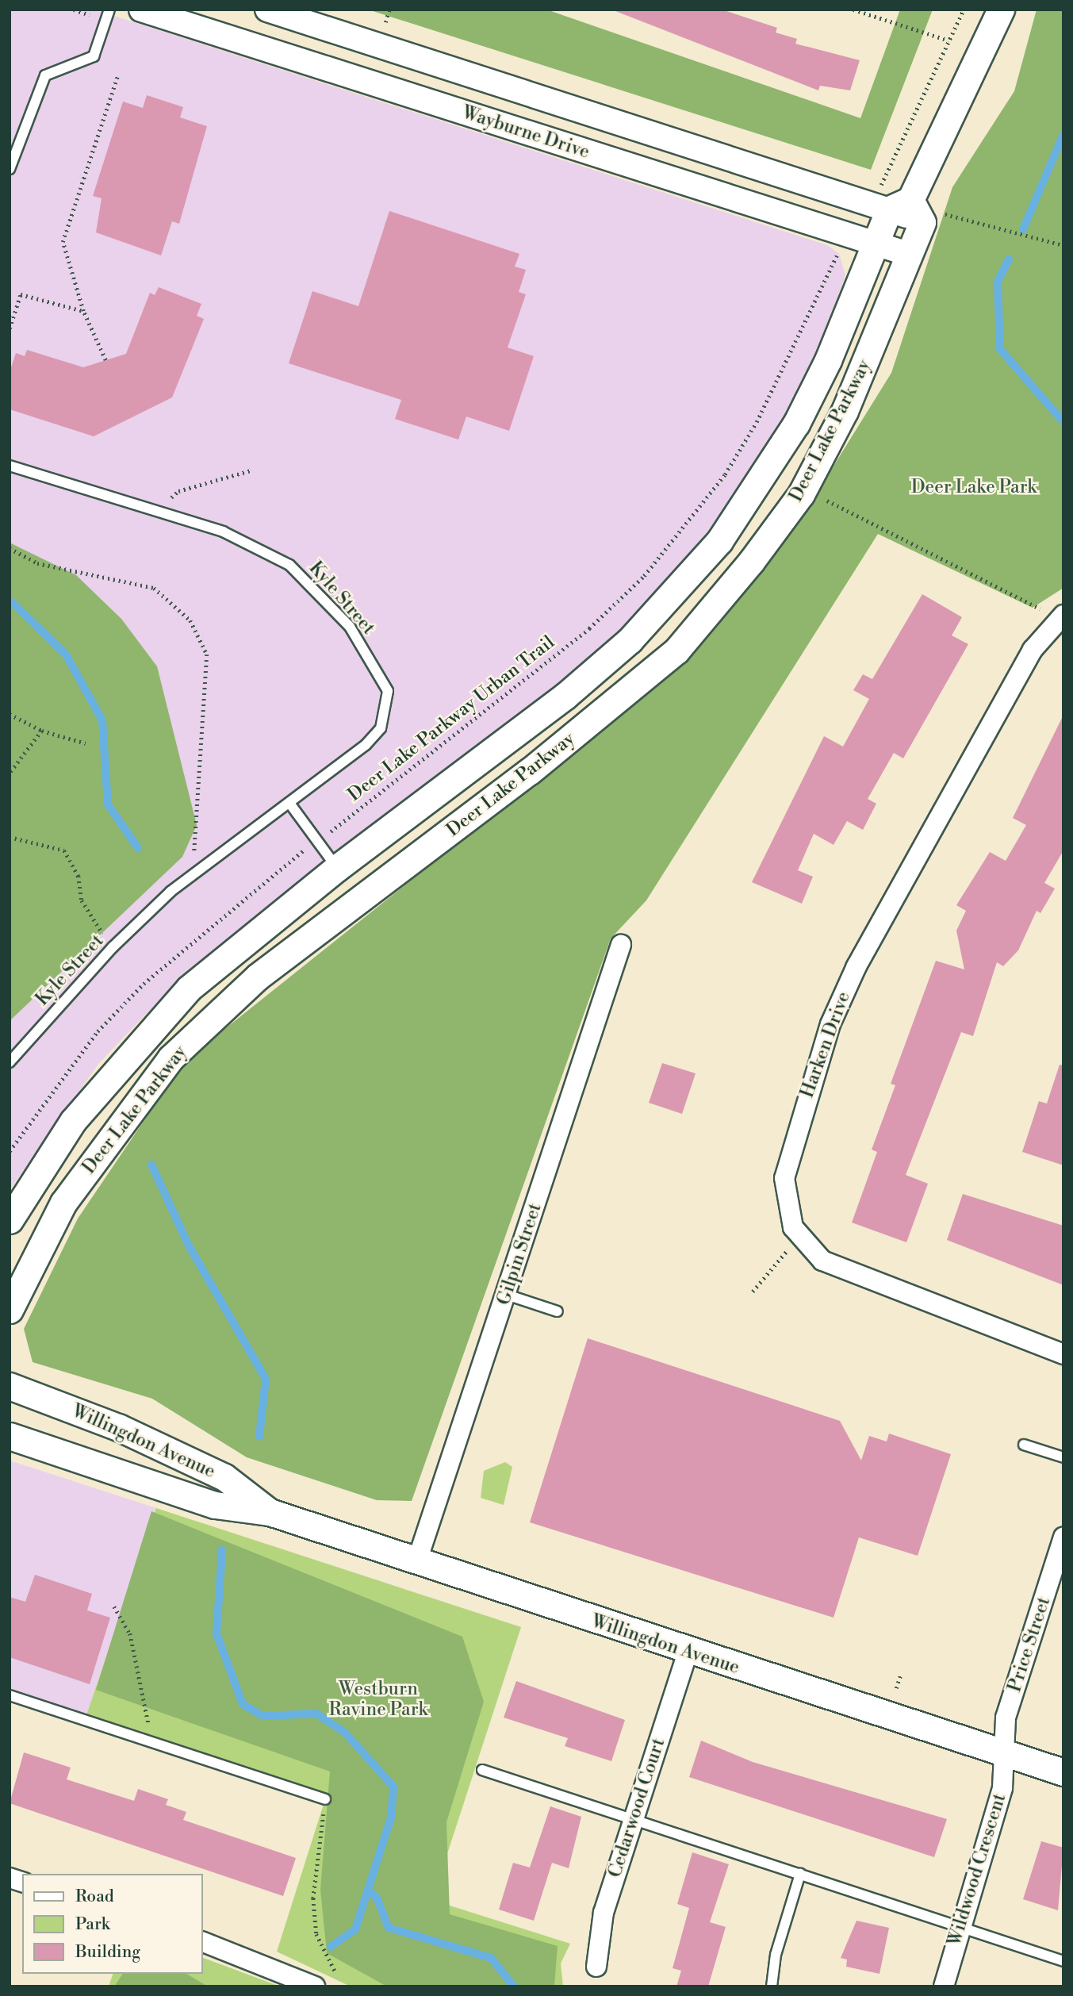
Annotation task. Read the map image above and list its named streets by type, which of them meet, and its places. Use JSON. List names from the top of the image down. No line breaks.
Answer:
{"streets":{"main road":["Deer Lake Parkway","Willingdon Avenue"],"street":["Wayburne Drive","Harken Drive","Gilpin Street","Price Street","Cedarwood Court","Wildwood Crescent"],"lane":["Kyle Street"],"path":["Deer Lake Parkway Urban Trail"]},"crossings":[["Wayburne Drive","Deer Lake Parkway"],["Gilpin Street","Willingdon Avenue"],["Willingdon Avenue","Price Street"],["Willingdon Avenue","Cedarwood Court"],["Willingdon Avenue","Wildwood Crescent"],["Price Street","Wildwood Crescent"]],"parks":["Deer Lake Park","Westburn Ravine Park"],"legend":["Road","Park","Building"]}
